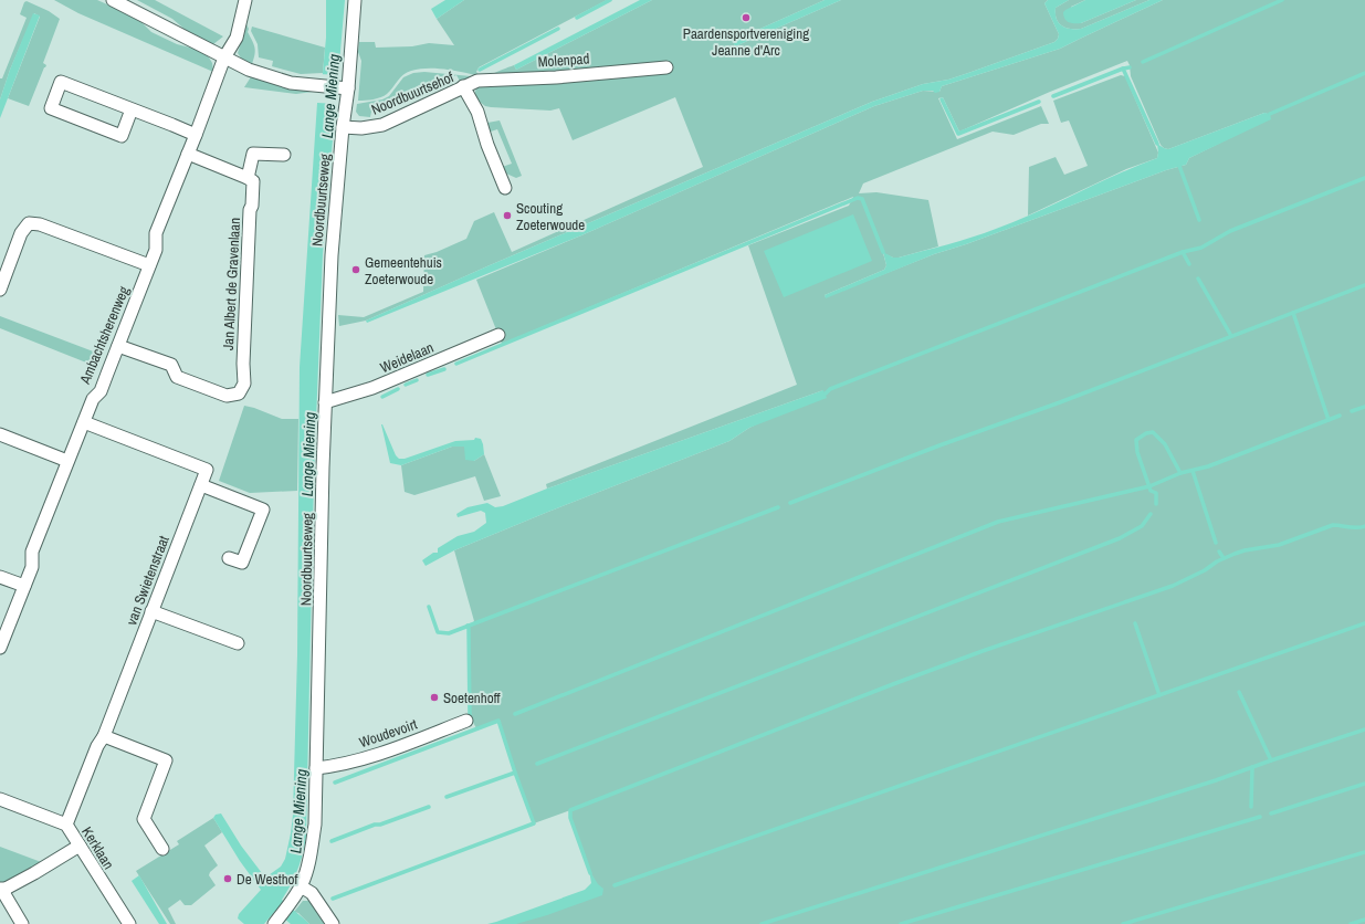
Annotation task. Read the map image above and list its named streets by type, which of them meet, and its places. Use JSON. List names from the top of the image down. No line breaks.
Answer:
{"streets":{"street":["Molenpad","Noordbuurtsehof","Noordbuurtseweg","Jan Albert de Gravenlaan","Ambachtsherenweg","Weidelaan","van Swietenstraat","Woudevoirt","Kerklaan"]},"crossings":[["Molenpad","Noordbuurtsehof"],["Noordbuurtsehof","Noordbuurtseweg"],["Noordbuurtseweg","Weidelaan"],["Noordbuurtseweg","Woudevoirt"],["Jan Albert de Gravenlaan","Ambachtsherenweg"],["Ambachtsherenweg","van Swietenstraat"],["van Swietenstraat","Kerklaan"]],"water":["Lange Miening"],"places":["Paardensportvereniging Jeanne d'Arc","Scouting Zoeterwoude","Gemeentehuis Zoeterwoude","Soetenhoff","De Westhof"]}
